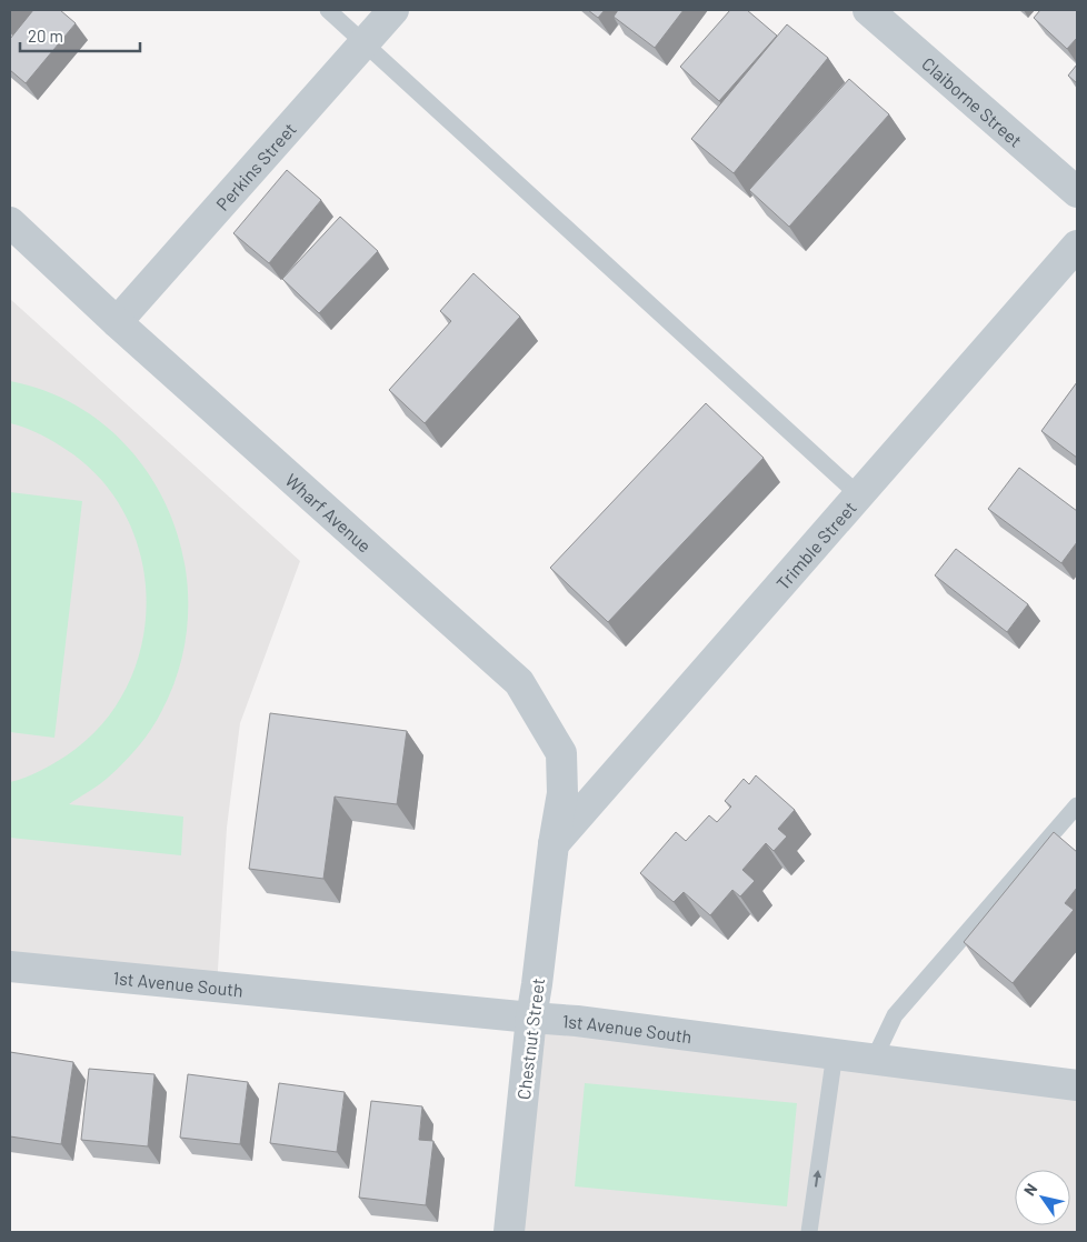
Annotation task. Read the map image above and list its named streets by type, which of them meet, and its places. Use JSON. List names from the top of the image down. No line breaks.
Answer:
{"streets":{"street":["Claiborne Street","Perkins Street","Wharf Avenue","Trimble Street","1st Avenue South","Chestnut Street"]},"crossings":[["Perkins Street","Wharf Avenue"],["Wharf Avenue","Trimble Street"],["Wharf Avenue","Chestnut Street"],["Trimble Street","Chestnut Street"],["1st Avenue South","Chestnut Street"]],"scale_bar":"20 m","north":"top left"}
